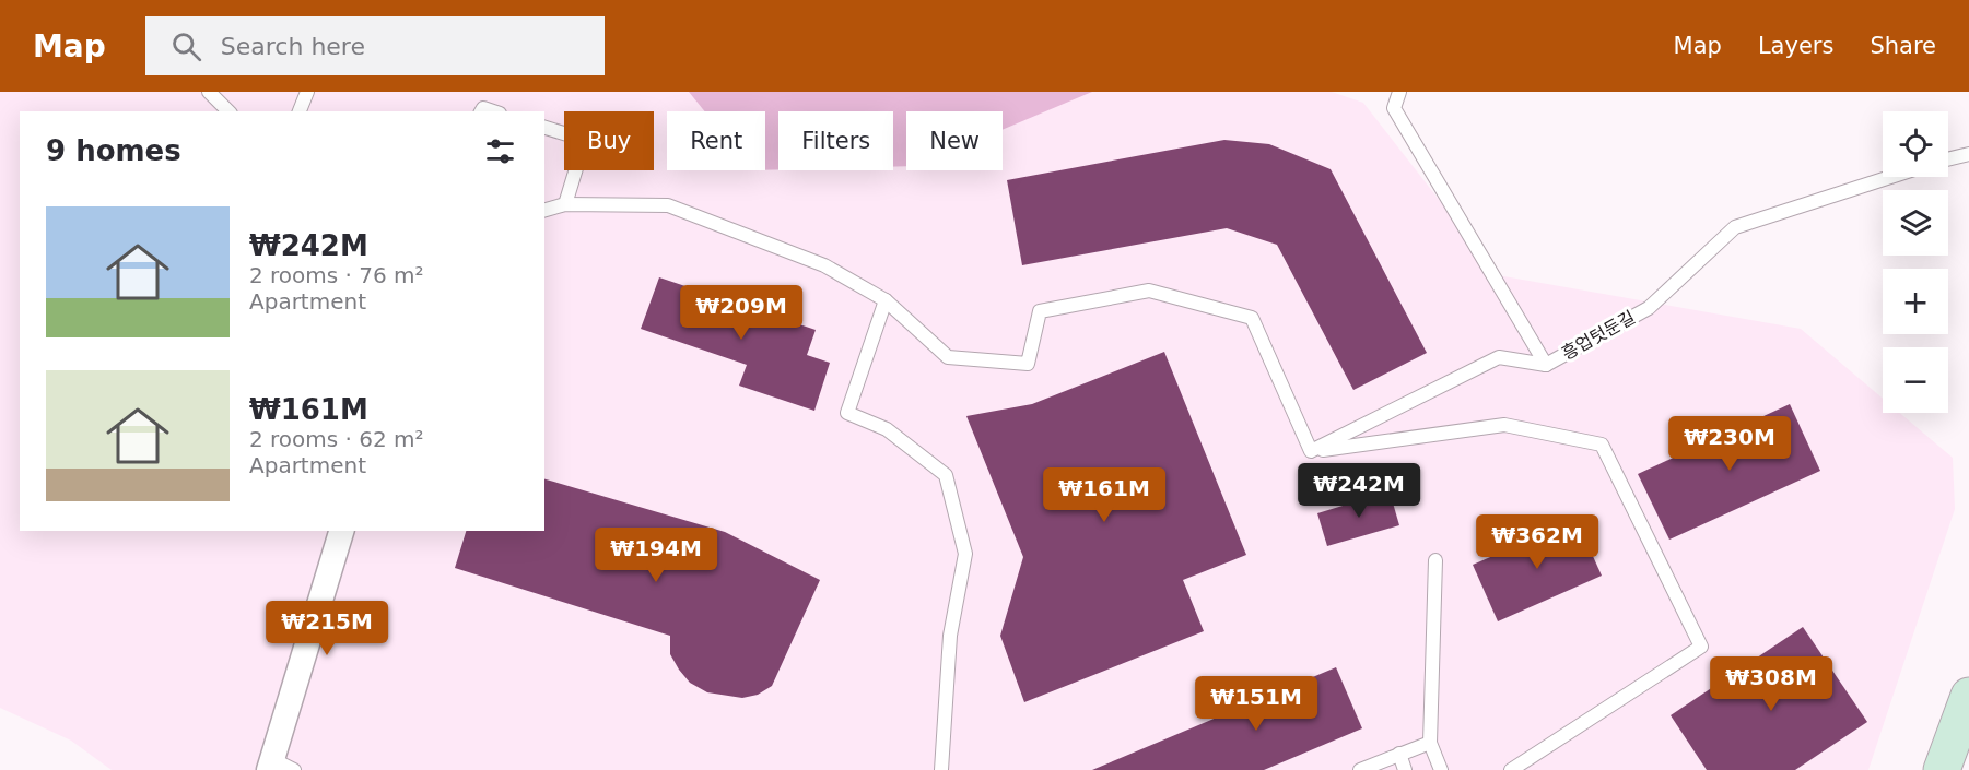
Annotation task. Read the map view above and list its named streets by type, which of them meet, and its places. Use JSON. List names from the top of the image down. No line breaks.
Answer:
{"streets":{"lane":["흥업텃둔길"]},"page":{"header":"Map","search":"Search here","nav":["Map","Layers","Share"],"map_buttons":["+","−"],"chip":["Buy","Rent","Filters","New"],"heading":"9 homes","list":[{"name":"₩242M","note":"2 rooms · 76 m² · Apartment"},{"name":"₩161M","note":"2 rooms · 62 m² · Apartment"}],"price":["₩209M","₩230M","₩242M","₩161M","₩362M","₩194M","₩215M","₩308M","₩151M"]}}
